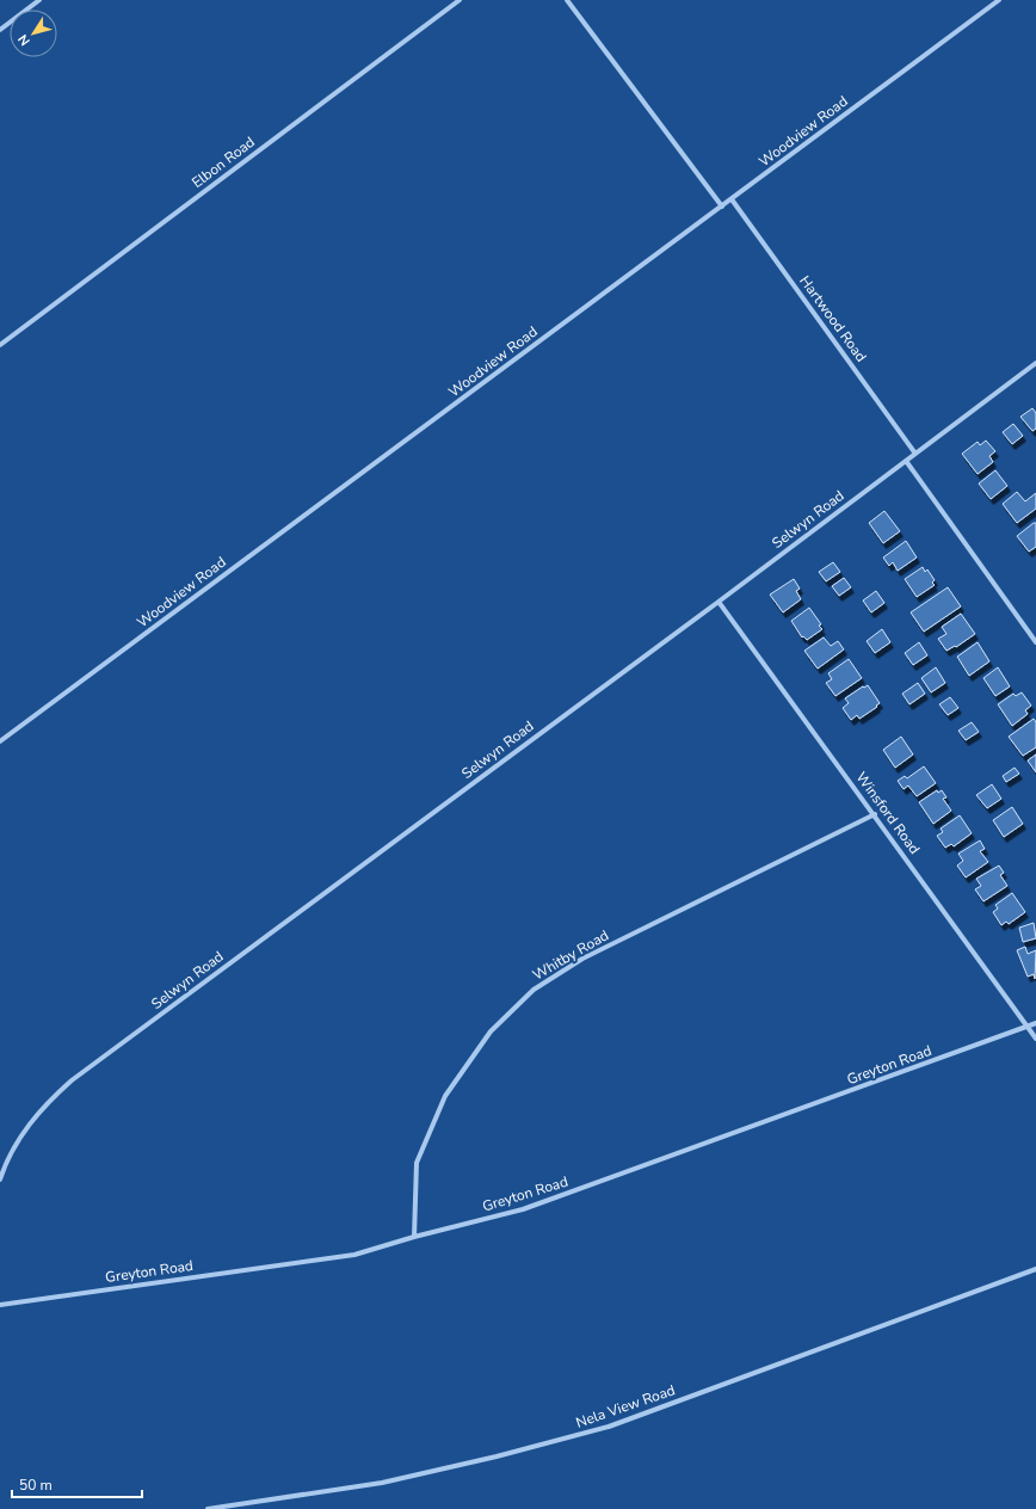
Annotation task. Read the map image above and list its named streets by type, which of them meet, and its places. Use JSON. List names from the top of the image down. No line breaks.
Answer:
{"streets":{"street":["Woodview Road","Elbon Road","Hartwood Road","Selwyn Road","Winsford Road","Whitby Road","Greyton Road","Nela View Road"]},"crossings":[["Woodview Road","Hartwood Road"],["Hartwood Road","Selwyn Road"],["Selwyn Road","Winsford Road"],["Winsford Road","Whitby Road"],["Winsford Road","Greyton Road"],["Whitby Road","Greyton Road"]],"scale_bar":"50 m","north":"bottom left"}
